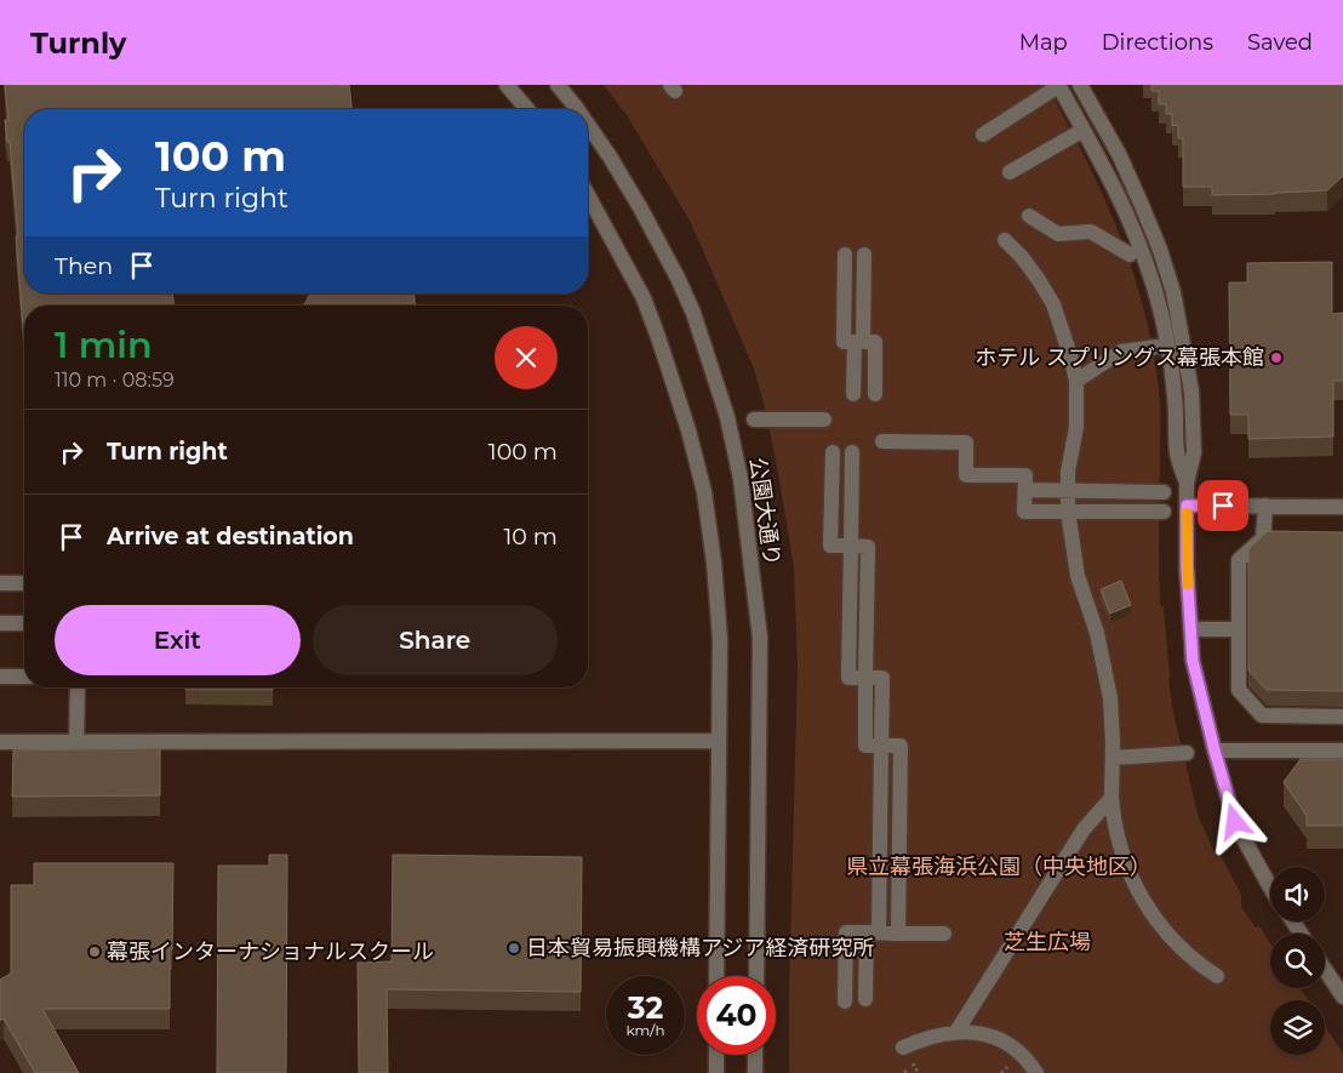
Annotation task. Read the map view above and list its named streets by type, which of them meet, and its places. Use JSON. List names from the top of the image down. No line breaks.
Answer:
{"streets":{"street":["公園大通り"]},"parks":["県立幕張海浜公園（中央地区）","芝生広場"],"places":["ホテル スプリングス幕張本館","日本貿易振興機構アジア経済研究所","幕張インターナショナルスクール"],"page":{"header":"Turnly","nav":["Map","Directions","Saved"],"turn":["100 m","Turn right"],"then":"Then","heading":["1 min","110 m · 08:59"],"list":[{"name":"Turn right","value":"100 m"},{"name":"Arrive at destination","value":"10 m"}],"buttons":["Exit","Share"],"speed":"32 km/h","limit":"40"}}
